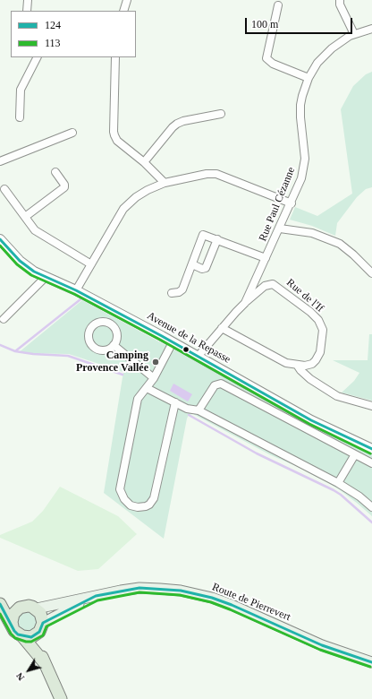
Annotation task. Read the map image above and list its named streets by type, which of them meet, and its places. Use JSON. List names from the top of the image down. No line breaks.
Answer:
{"streets":{"main road":["Route de Pierrevert"],"street":["Rue Paul Cézanne","Rue de l'If","Avenue de la Repasse"]},"crossings":[["Rue Paul Cézanne","Rue de l'If"],["Rue Paul Cézanne","Avenue de la Repasse"]],"places":["Camping Provence Vallée"],"lines":["transit line 124","transit line 113"],"legend":["124","113"],"scale_bar":"100 m","north":"bottom left"}
